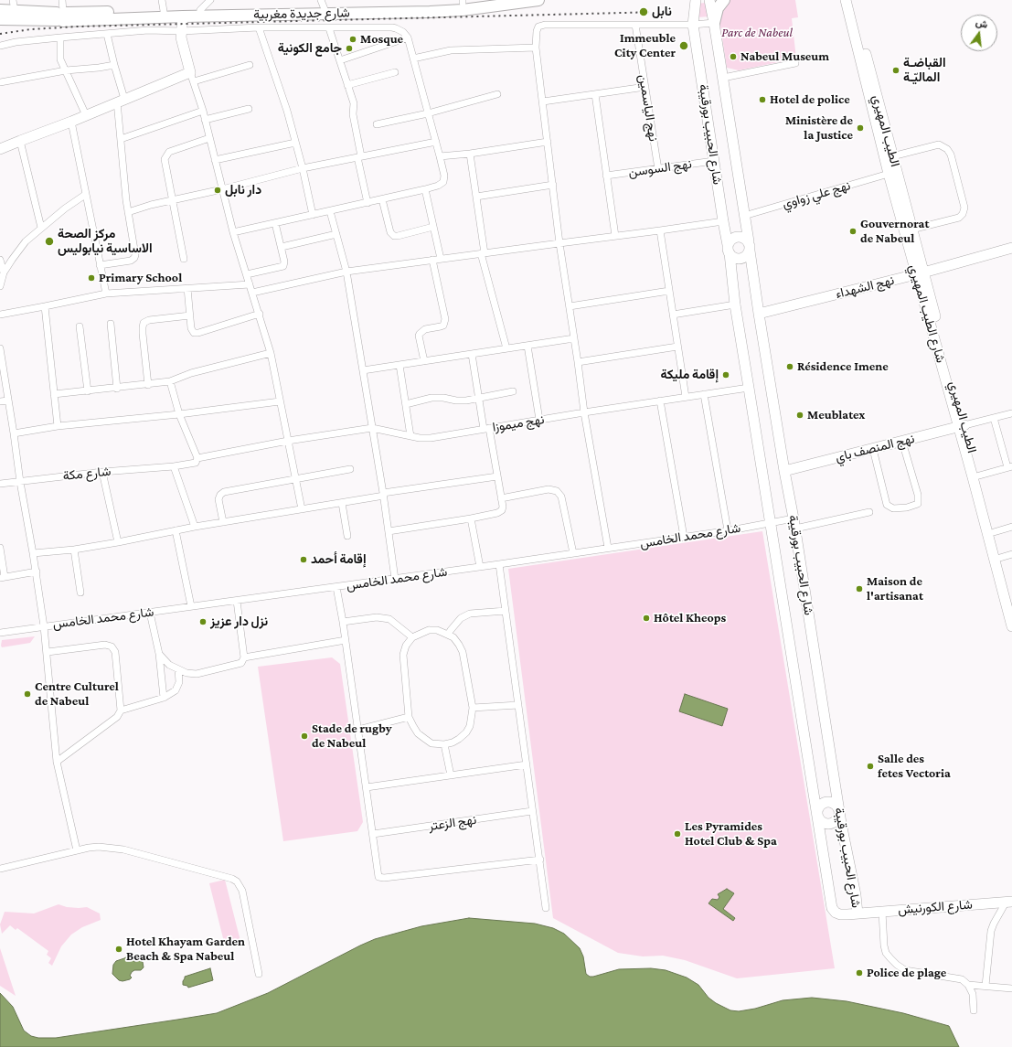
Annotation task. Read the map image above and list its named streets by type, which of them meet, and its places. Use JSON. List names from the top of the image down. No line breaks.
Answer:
{"streets":{"main road":["شارع جديدة مغربية"],"street":["نهج الياسمين","الطيب المهيري","شارع الحبيب بورقيبة","نهج السوسن","نهج علي زواوي","نهج الشهداء","شارع الطيب المهيري","نهج ميموزا","نهج المنصف باي","شارع مكة","شارع محمد الخامس","نهج الزعتر","شارع الكورنيش"]},"crossings":[["نهج الياسمين","نهج السوسن"],["الطيب المهيري","نهج الشهداء"],["الطيب المهيري","شارع الطيب المهيري"],["شارع الحبيب بورقيبة","نهج السوسن"],["شارع الحبيب بورقيبة","نهج علي زواوي"],["شارع الحبيب بورقيبة","نهج الشهداء"],["شارع الحبيب بورقيبة","نهج ميموزا"],["شارع الحبيب بورقيبة","نهج المنصف باي"],["شارع الحبيب بورقيبة","شارع محمد الخامس"],["شارع الحبيب بورقيبة","شارع الكورنيش"],["نهج علي زواوي","شارع الطيب المهيري"],["نهج الشهداء","شارع الطيب المهيري"],["شارع الطيب المهيري","نهج المنصف باي"],["نهج ميموزا","شارع مكة"]],"parks":["Parc de Nabeul"],"places":["نابل","Mosque","Immeuble City Center","جامع الكونية","Nabeul Museum","القباضـة الماليّـة","Hotel de police","Ministère de la Justice","دار نابل","Gouvernorat de Nabeul","مركز الصحة الاساسية نيابوليس","Primary School","Résidence Imene","إقامة مليكة","Meublatex","إقامة أحمد","Maison de l'artisanat","Hôtel Kheops","نزل دار عزيز","Centre Culturel de Nabeul","Stade de rugby de Nabeul","Salle des fetes Vectoria","Les Pyramides Hotel Club & Spa","Hotel Khayam Garden Beach & Spa Nabeul","Police de plage"],"north":"top"}
